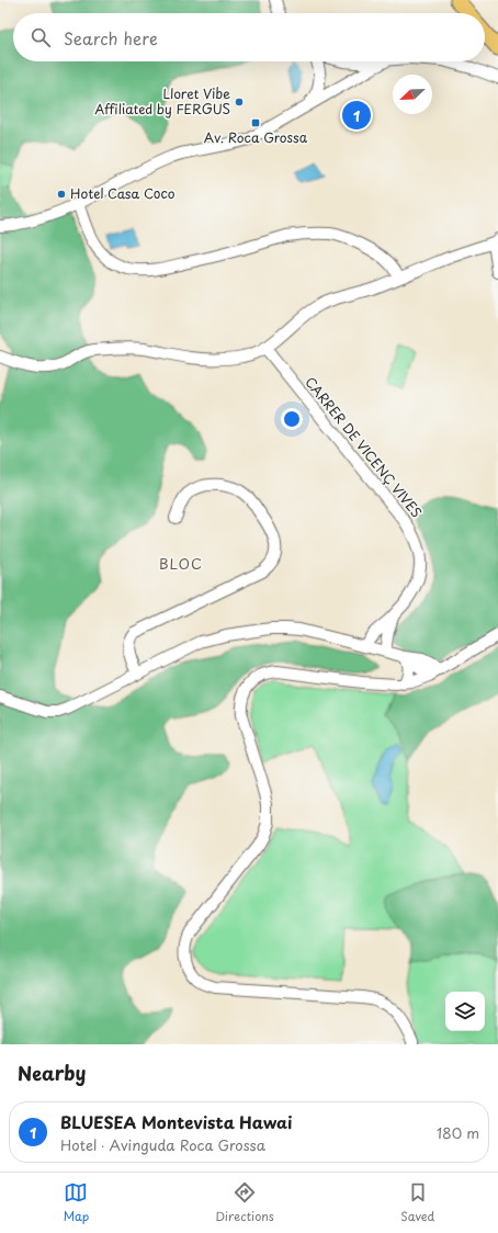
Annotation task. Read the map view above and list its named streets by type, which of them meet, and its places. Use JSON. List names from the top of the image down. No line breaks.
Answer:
{"streets":{"street":["CARRER DE VICENÇ VIVES"]},"districts":["BLOC"],"places":{"other":["Lloret Vibe Affiliated by FERGUS","Hotel Casa Coco"],"transit":["Av. Roca Grossa"]},"north":"bottom left","page":{"search":"Search here","pins":"1","heading":"Nearby","list":[{"mark":"1","name":"BLUESEA Montevista Hawai","note":"Hotel · Avinguda Roca Grossa","value":"180 m"}],"nav":["Map","Directions","Saved"]}}
